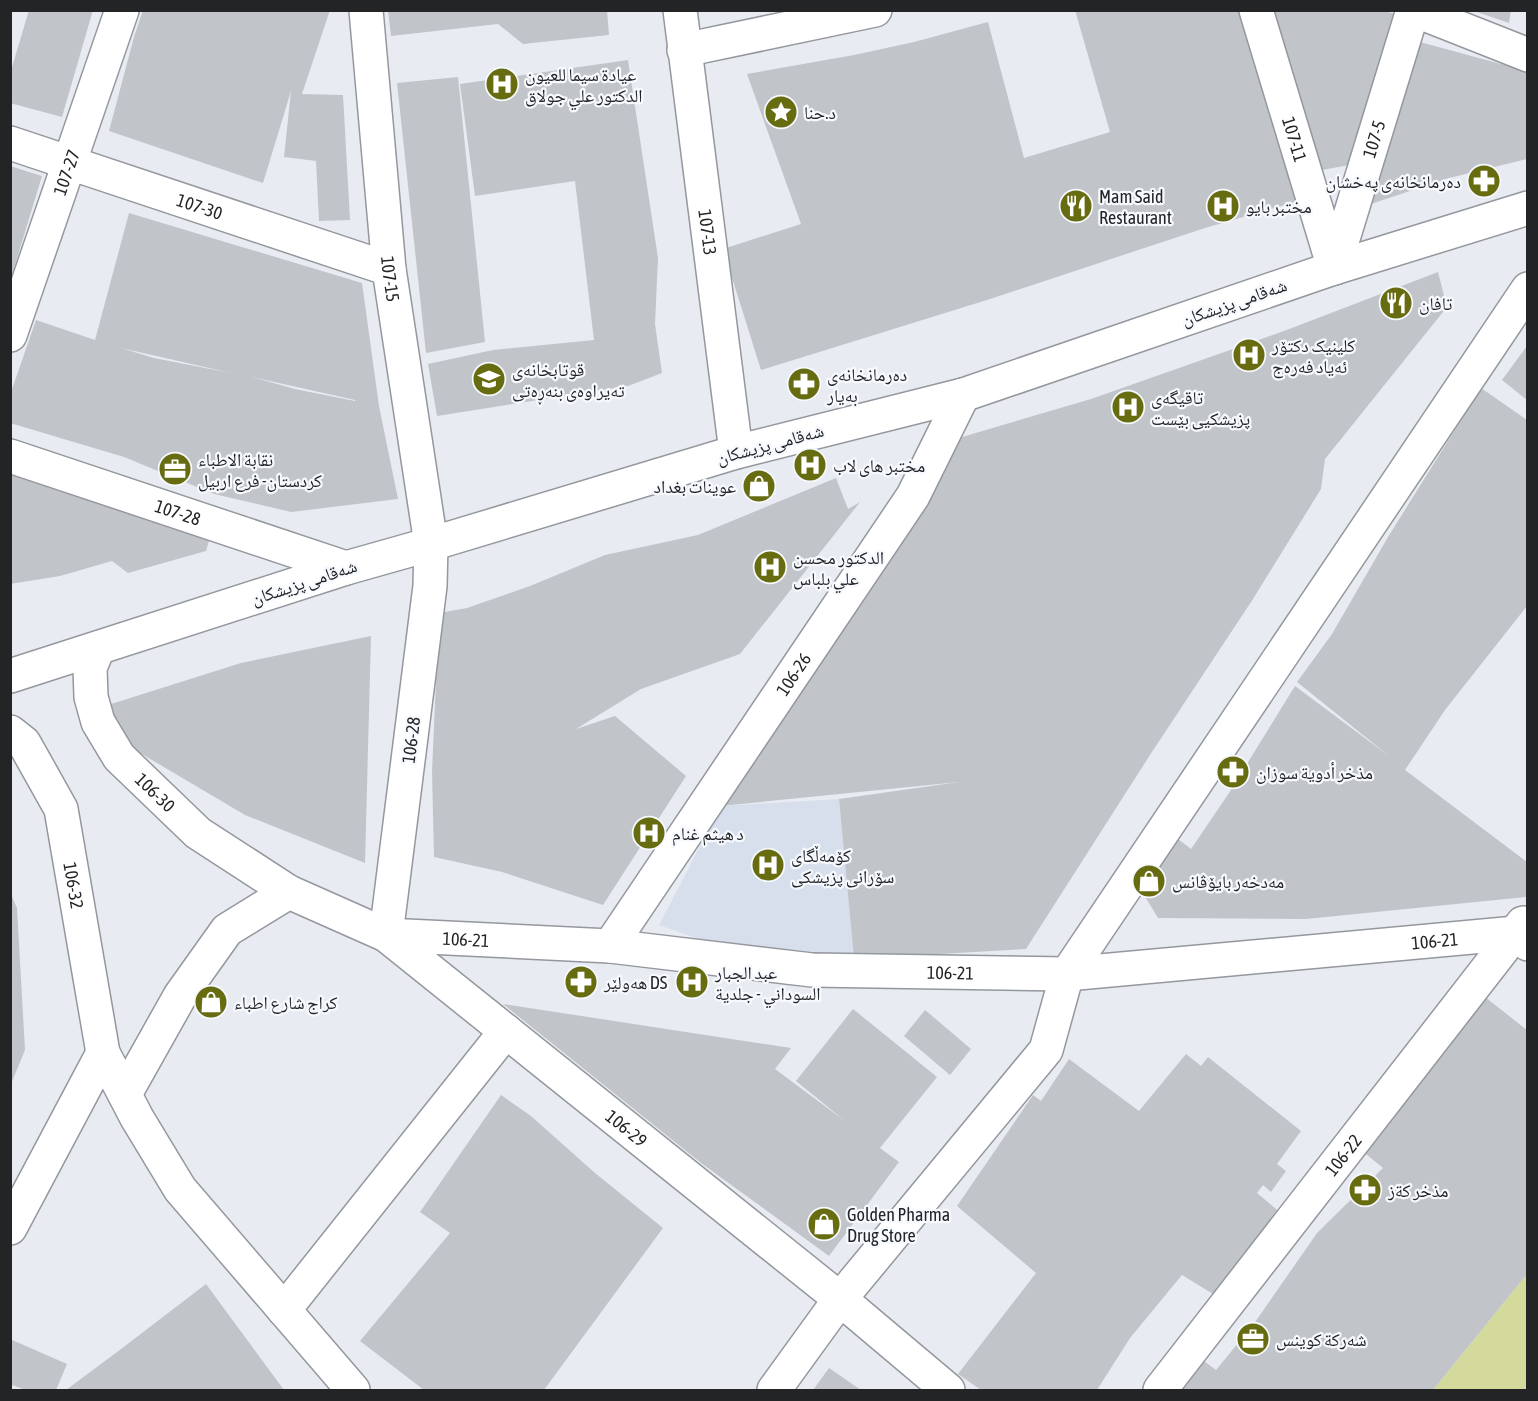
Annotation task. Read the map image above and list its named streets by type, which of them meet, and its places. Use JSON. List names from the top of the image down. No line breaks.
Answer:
{"streets":{"street":["107-11","107-5","107-27","107-30","107-13","107-15","شەقامی پزیشکان","107-28","106-26","106-28","106-30","106-32","106-21","106-29","106-22"]},"crossings":[["107-11","107-5"],["107-11","شەقامی پزیشکان"],["107-5","شەقامی پزیشکان"],["107-27","107-30"],["107-30","107-15"],["107-13","شەقامی پزیشکان"],["107-15","شەقامی پزیشکان"],["107-15","106-28"],["شەقامی پزیشکان","107-28"],["شەقامی پزیشکان","106-26"],["شەقامی پزیشکان","106-28"],["شەقامی پزیشکان","106-30"],["106-26","106-21"],["106-28","106-21"],["106-28","106-29"],["106-30","106-29"],["106-21","106-29"],["106-21","106-22"]],"places":{"hospital":["عيادة سيما للعيون الدكتور علي جولاق","مختبر بايو","کلینیک دکتۆر ئەیاد فەرەج","تاقیگەی پزیشکیی بێست","مختبر هاى لاب","الدكتور محسن علي بلباس","د هيثم غنام","کۆمەڵگای سۆرانی پزیشکی","عبد الجبار السوداني - جلدية"],"place":["د.حنا"],"pharmacy":["دەرمانخانەی پەخشان","دەرمانخانەی بەیار","مذخر أدوية سوزان","هەولێر DS","مذخر كةز"],"restaurant":["Mam Said Restaurant","تافان"],"school or university":["قوتابخانه‌ی ته‌یراوه‌ی بنه‌ڕه‌تی"],"office":["نقابة الاطباء کردستان- فرع اربيل","شەرکة كوينس"],"shop":["عوينات بغداد","مەدخەر بایۆڤانس","كراج شارع اطباء","Golden Pharma Drug Store"]}}
